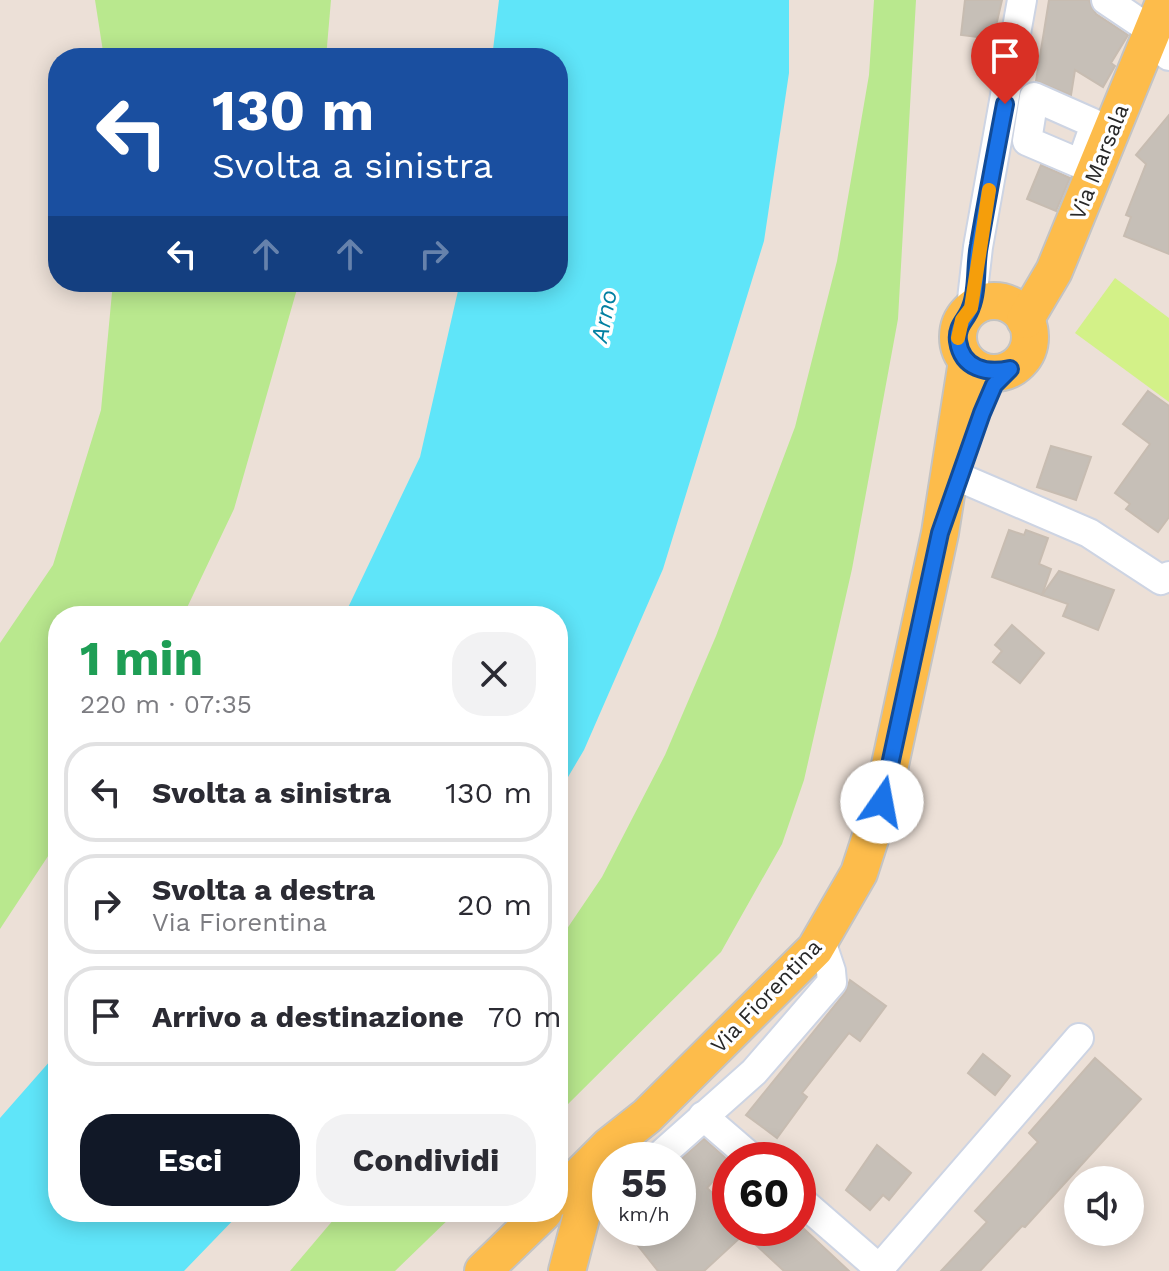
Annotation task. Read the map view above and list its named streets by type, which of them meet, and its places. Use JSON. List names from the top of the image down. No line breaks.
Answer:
{"streets":{"main road":["Via Marsala","Via Fiorentina"]},"crossings":[["Via Marsala","Via Fiorentina"]],"water":["Arno"],"page":{"turn":["130 m","Svolta a sinistra"],"heading":["1 min","220 m · 07:35"],"list":[{"name":"Svolta a sinistra","value":"130 m"},{"name":"Svolta a destra","note":"Via Fiorentina","value":"20 m"},{"name":"Arrivo a destinazione","value":"70 m"}],"buttons":["Esci","Condividi"],"speed":"55 km/h","limit":"60"}}
